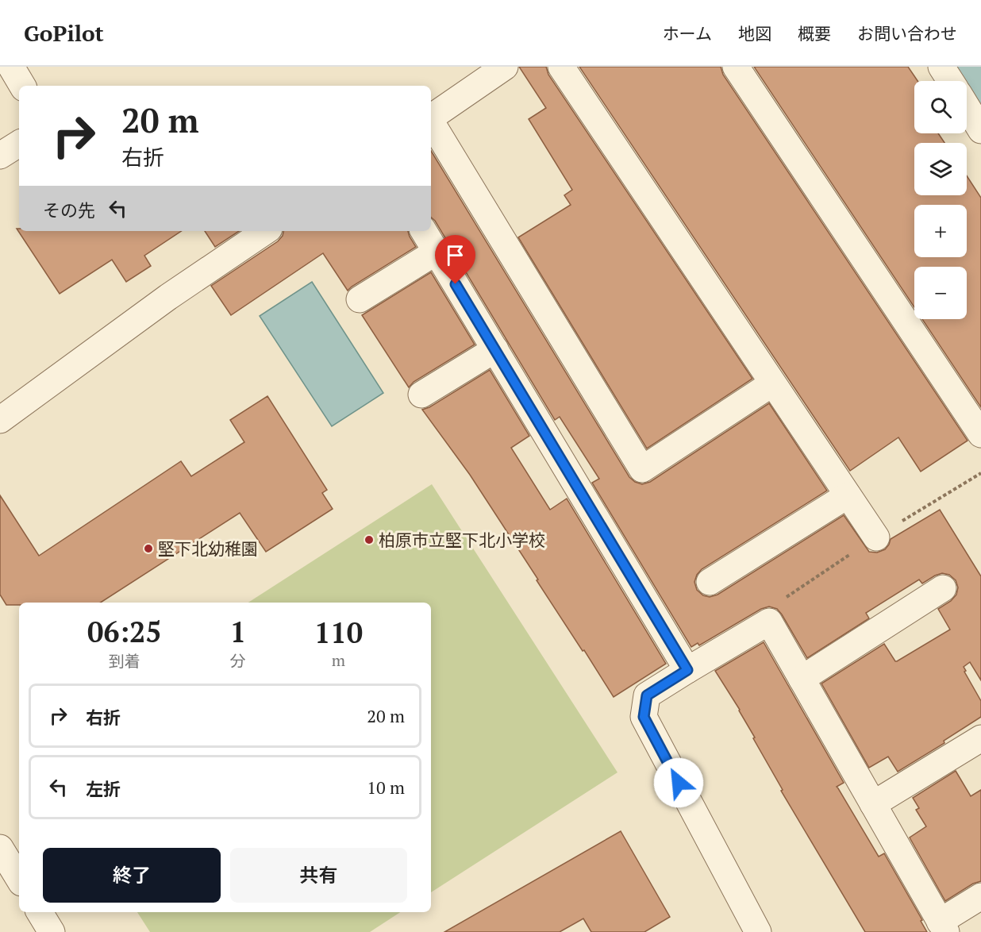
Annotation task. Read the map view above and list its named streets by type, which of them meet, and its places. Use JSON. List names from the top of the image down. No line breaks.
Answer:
{"places":["柏原市立堅下北小学校","堅下北幼稚園"],"page":{"header":"GoPilot","nav":["ホーム","地図","概要","お問い合わせ"],"map_buttons":["+","−"],"turn":["20 m","右折"],"then":"その先","eta":["06:25","到着","1","分","110","m"],"list":[{"name":"右折","value":"20 m"},{"name":"左折","value":"10 m"}],"buttons":["終了","共有"]}}
